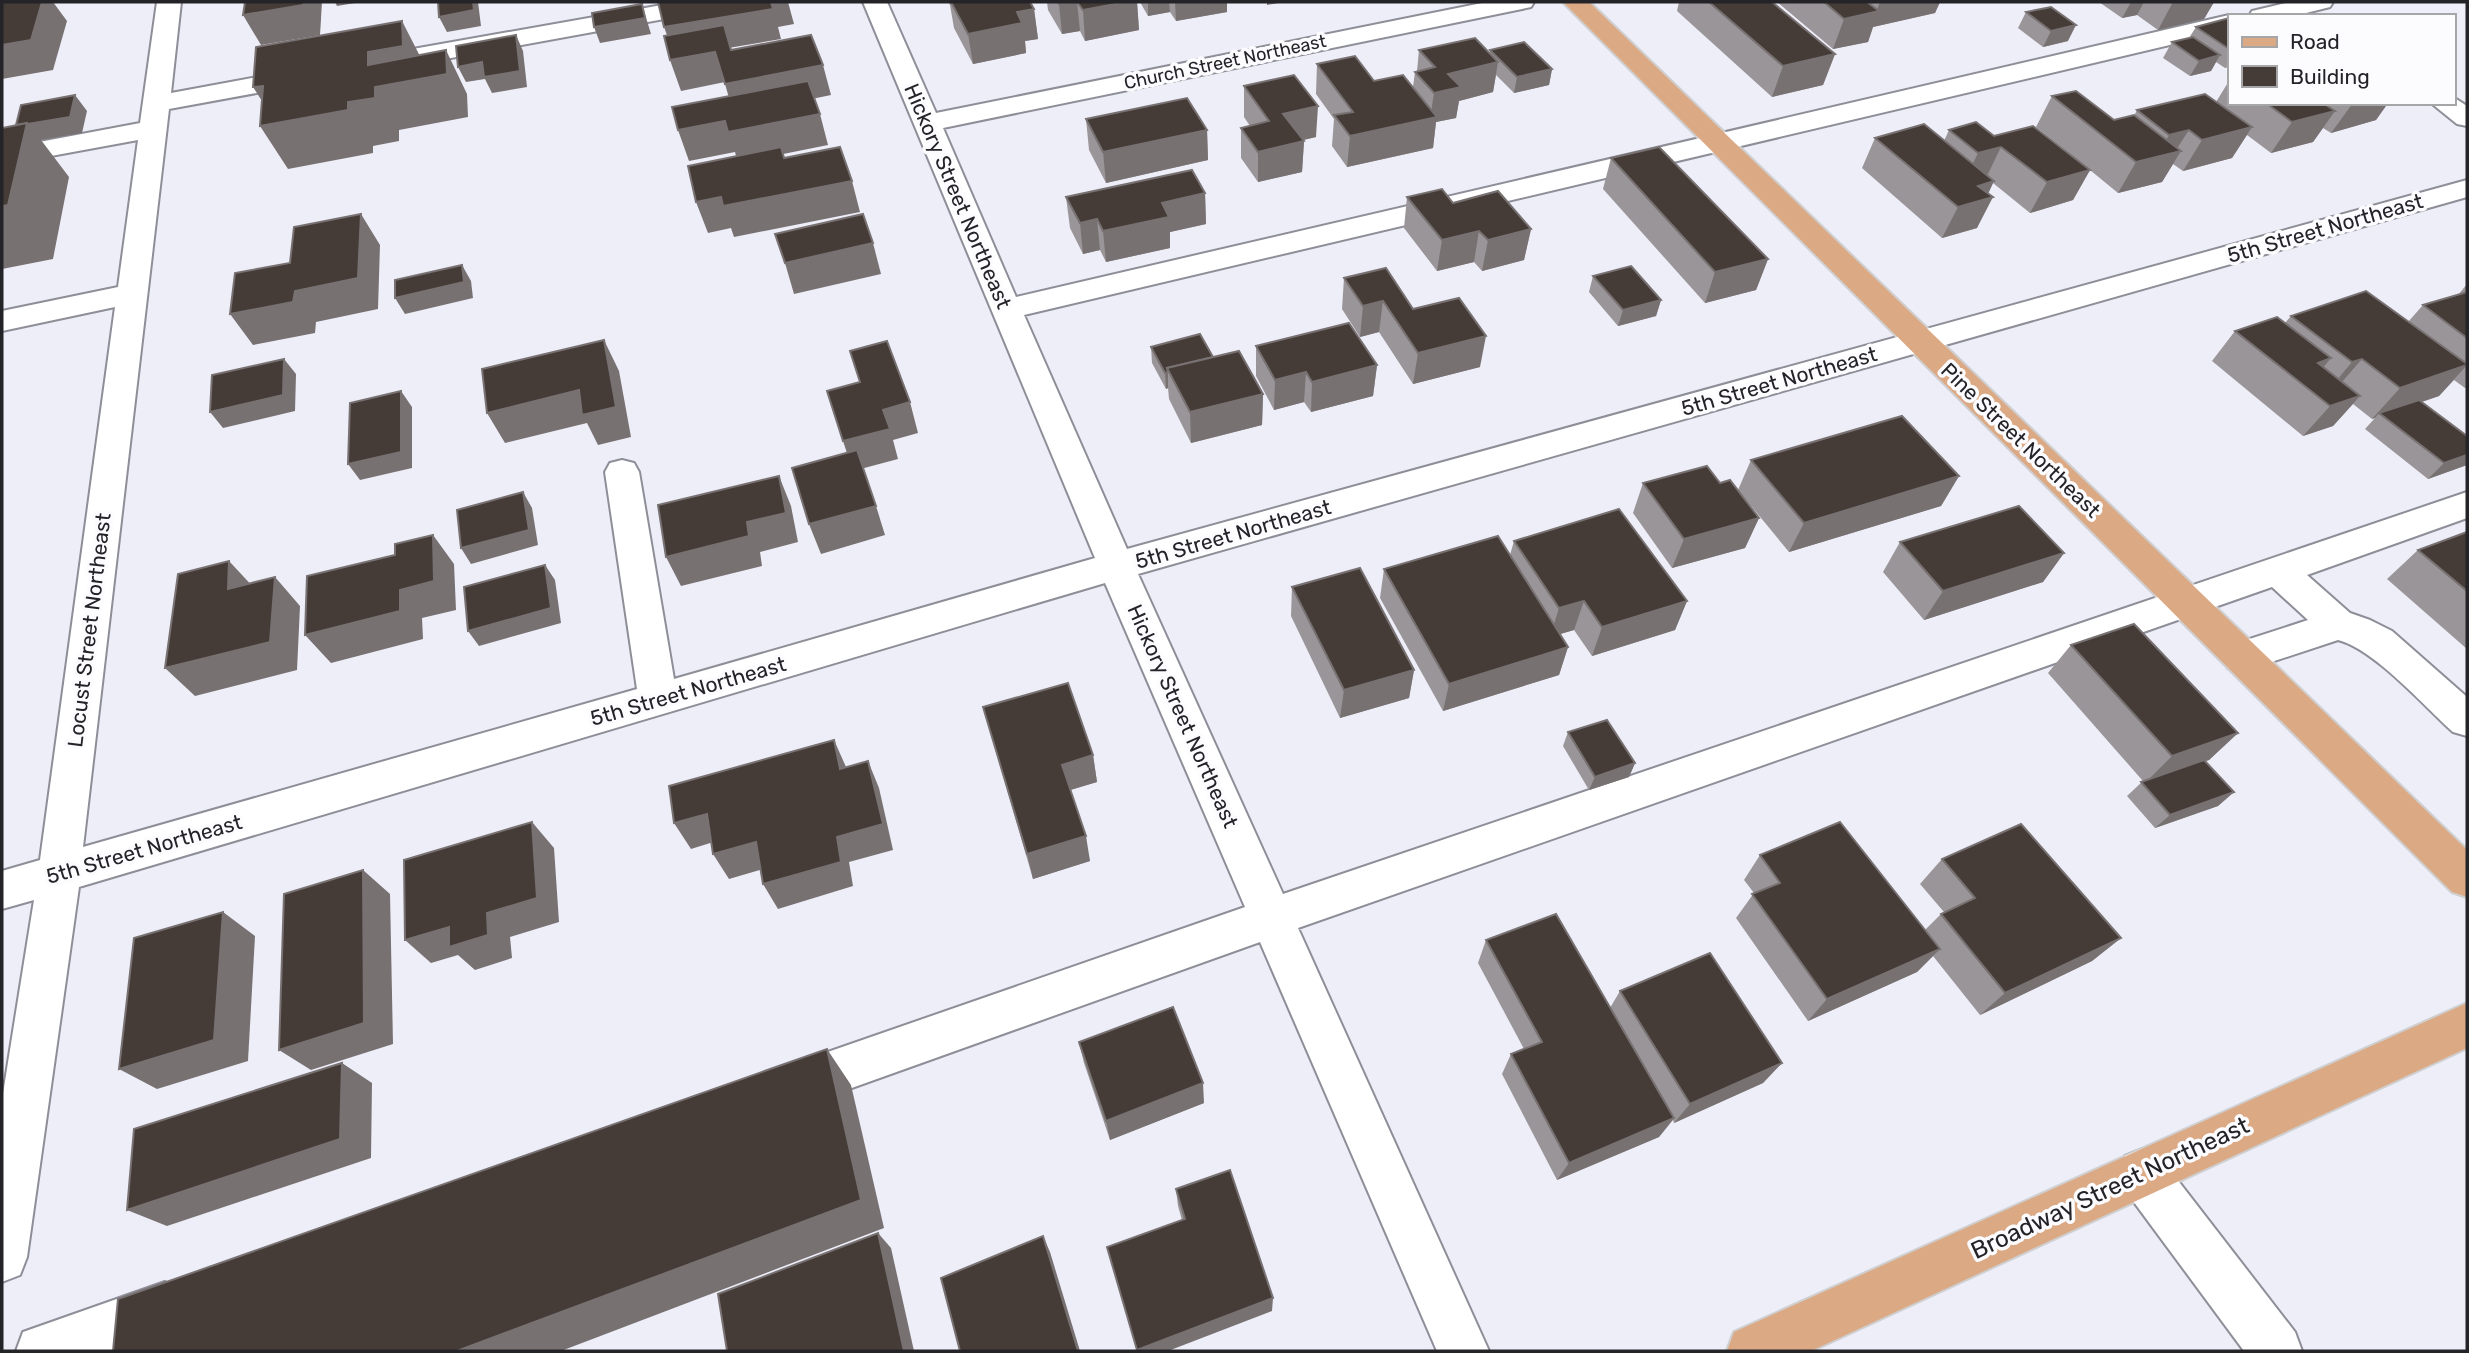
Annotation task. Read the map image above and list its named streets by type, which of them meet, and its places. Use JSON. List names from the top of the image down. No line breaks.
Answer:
{"streets":{"main road":["Pine Street Northeast","Broadway Street Northeast"],"street":["Church Street Northeast","Hickory Street Northeast","5th Street Northeast","Locust Street Northeast"]},"crossings":[["Church Street Northeast","Hickory Street Northeast"],["Hickory Street Northeast","5th Street Northeast"],["5th Street Northeast","Pine Street Northeast"],["5th Street Northeast","Locust Street Northeast"]],"legend":["Road","Building"]}
